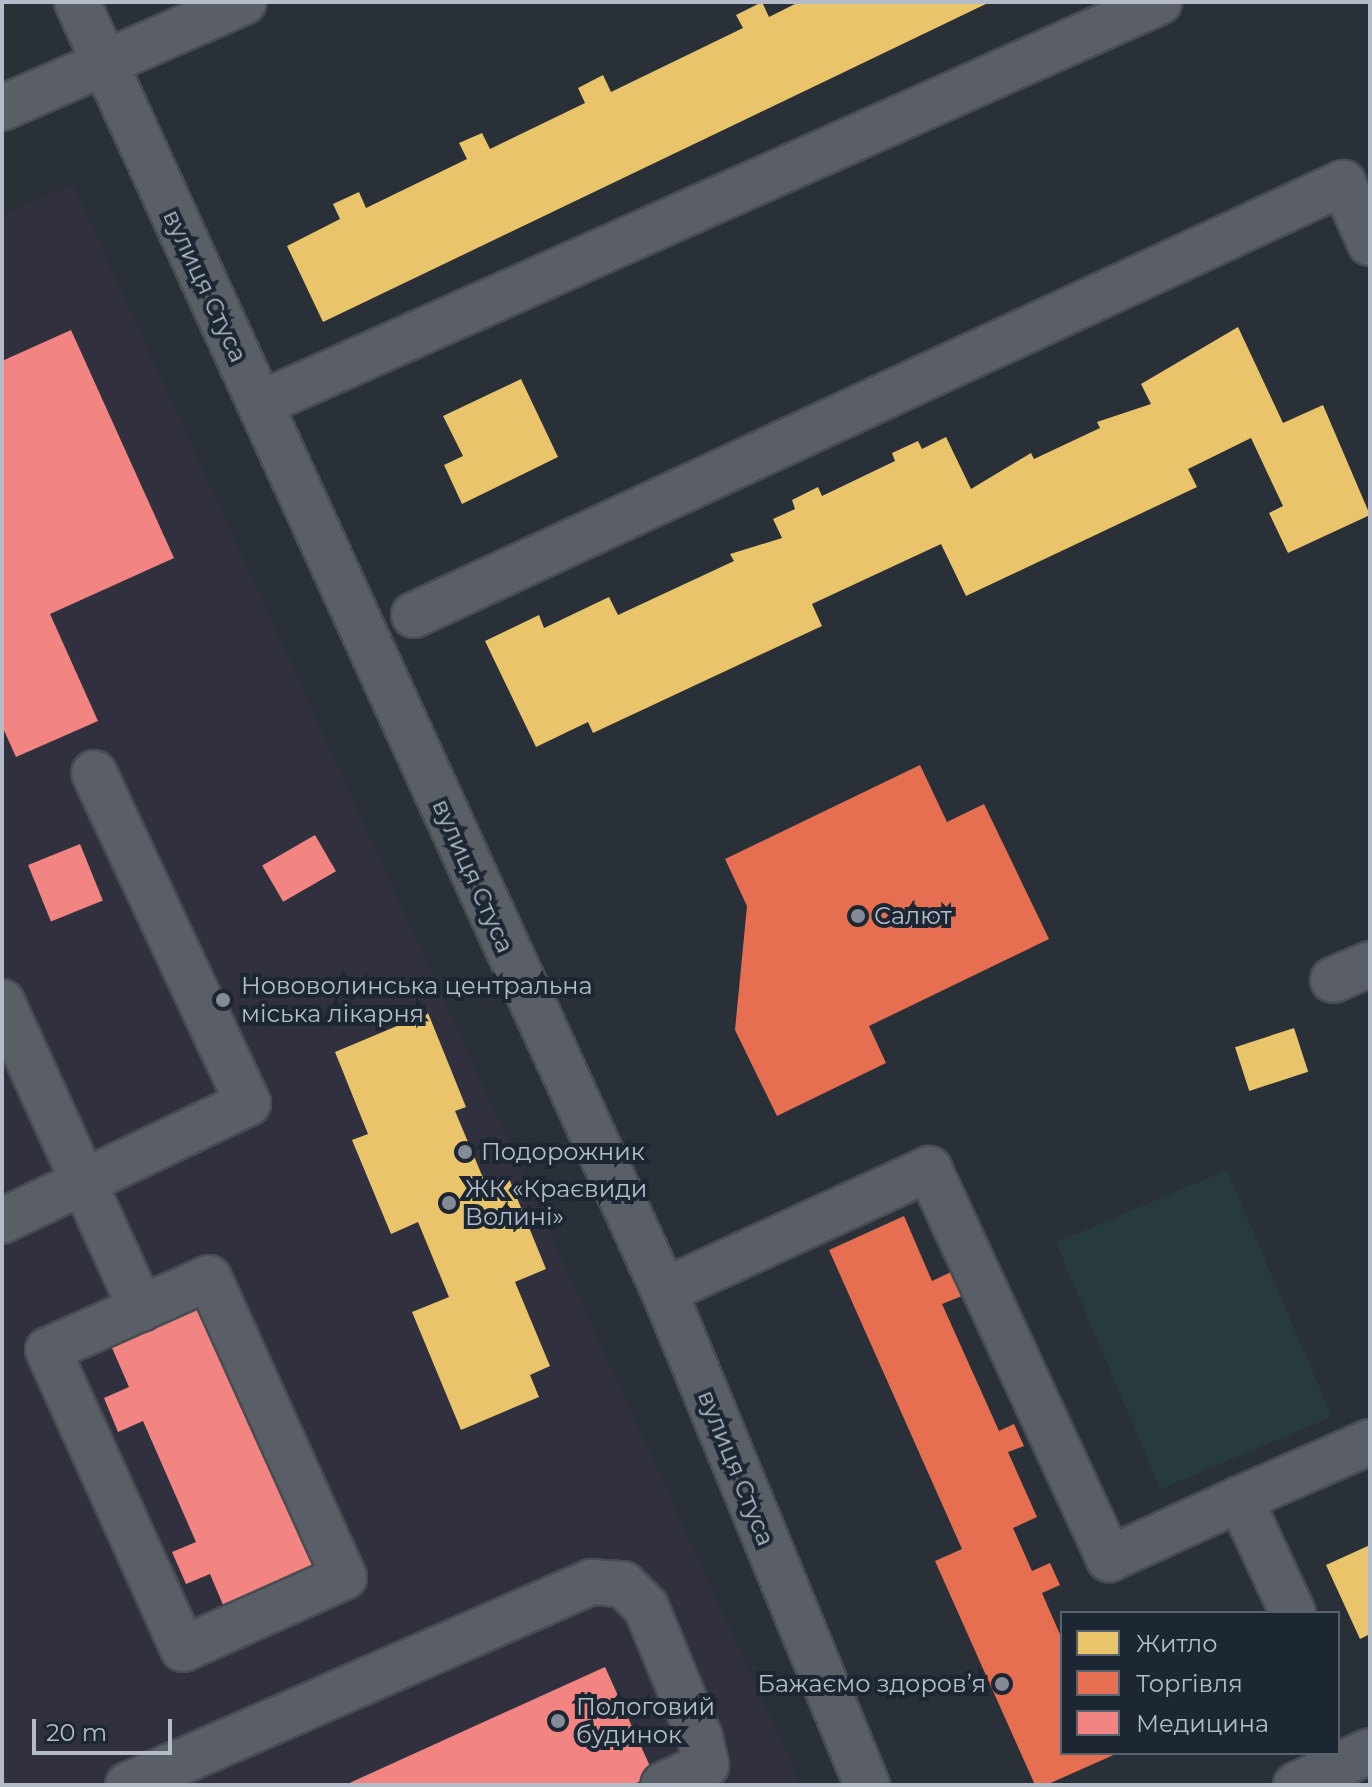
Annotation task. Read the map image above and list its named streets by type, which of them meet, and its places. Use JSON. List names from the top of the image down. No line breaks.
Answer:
{"streets":{"street":["вулиця Стуса"]},"places":["Салют","Нововолинська центральна міська лікарня","Подорожник","ЖК «Краєвиди Волині»","Бажаємо здоровʼя","Пологовий будинок"],"legend":["Житло","Торгівля","Медицина"],"scale_bar":"20 m"}
